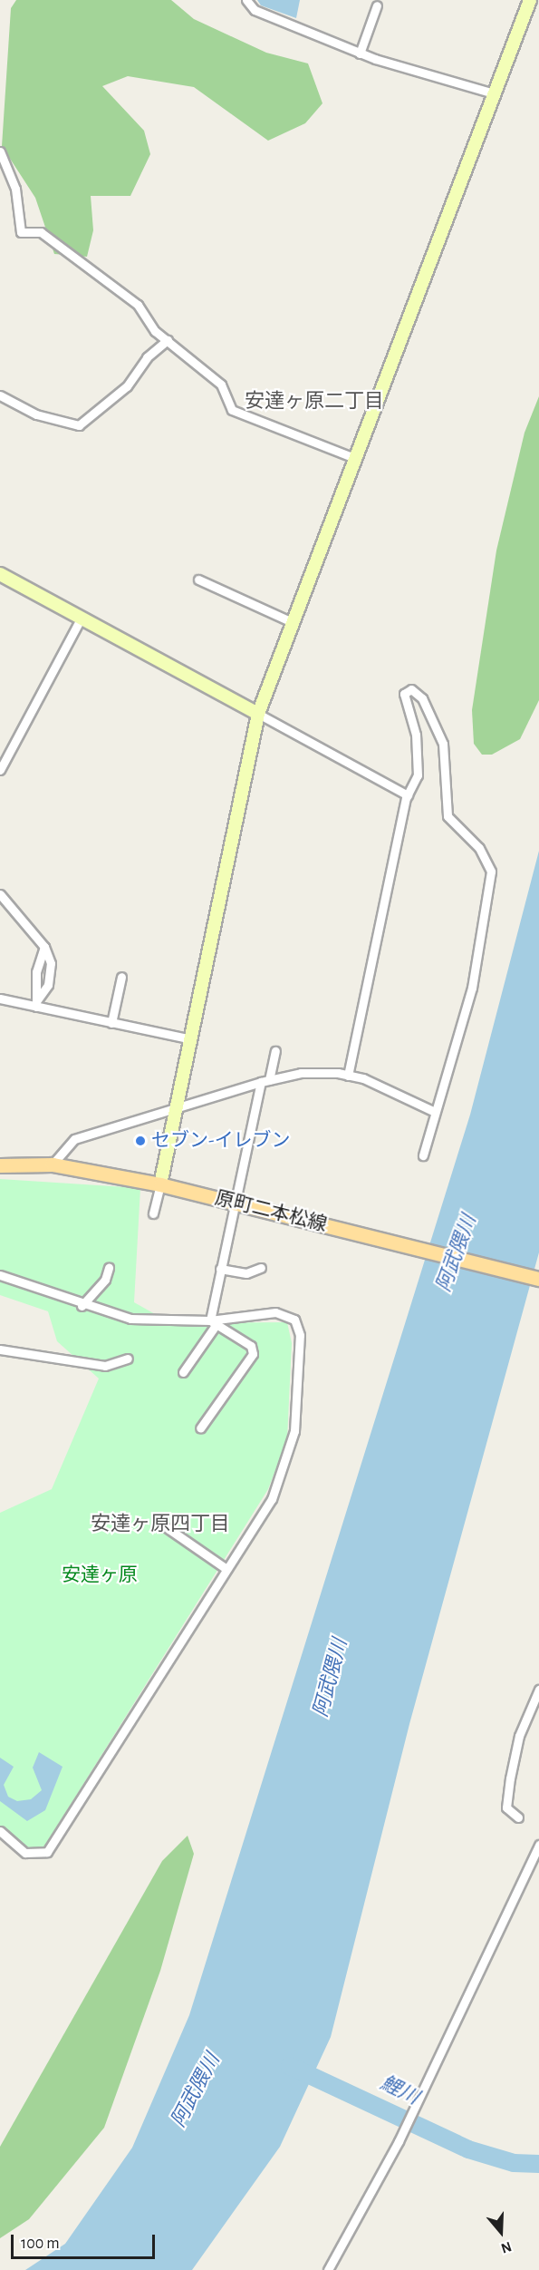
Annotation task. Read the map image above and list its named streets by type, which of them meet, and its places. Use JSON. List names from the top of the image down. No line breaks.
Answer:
{"streets":{"main road":["原町二本松線"]},"districts":["安達ヶ原二丁目","安達ヶ原四丁目"],"water":["阿武隈川","鯉川"],"parks":["安達ヶ原"],"places":["セブン-イレブン"],"scale_bar":"100 m","north":"bottom"}
